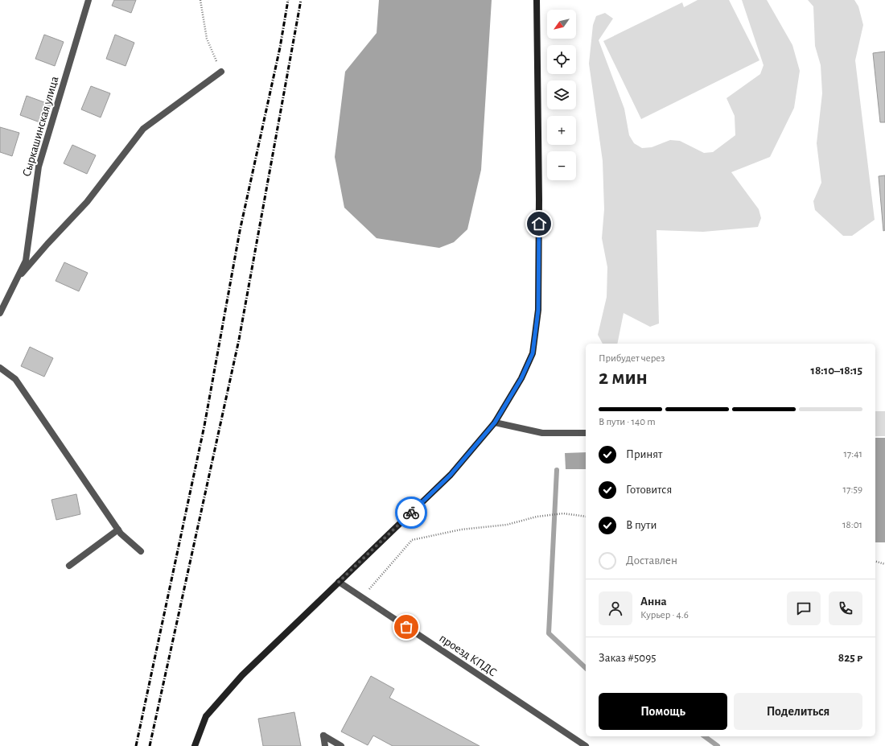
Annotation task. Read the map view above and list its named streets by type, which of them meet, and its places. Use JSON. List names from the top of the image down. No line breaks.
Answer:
{"streets":{"street":["Сыркашинская улица","проезд КПДС"]},"north":"bottom left","page":{"map_buttons":["+","−"],"heading":["2 мин","Прибудет через","18:10–18:15"],"panel":["Анна","Курьер · 4.6","Заказ #5095","825 ₽"],"bar":"В пути · 140 m","list":[["Принят","17:41"],["Готовится","17:59"],["В пути","18:01"],"Доставлен"],"buttons":["Помощь","Поделиться"]}}
